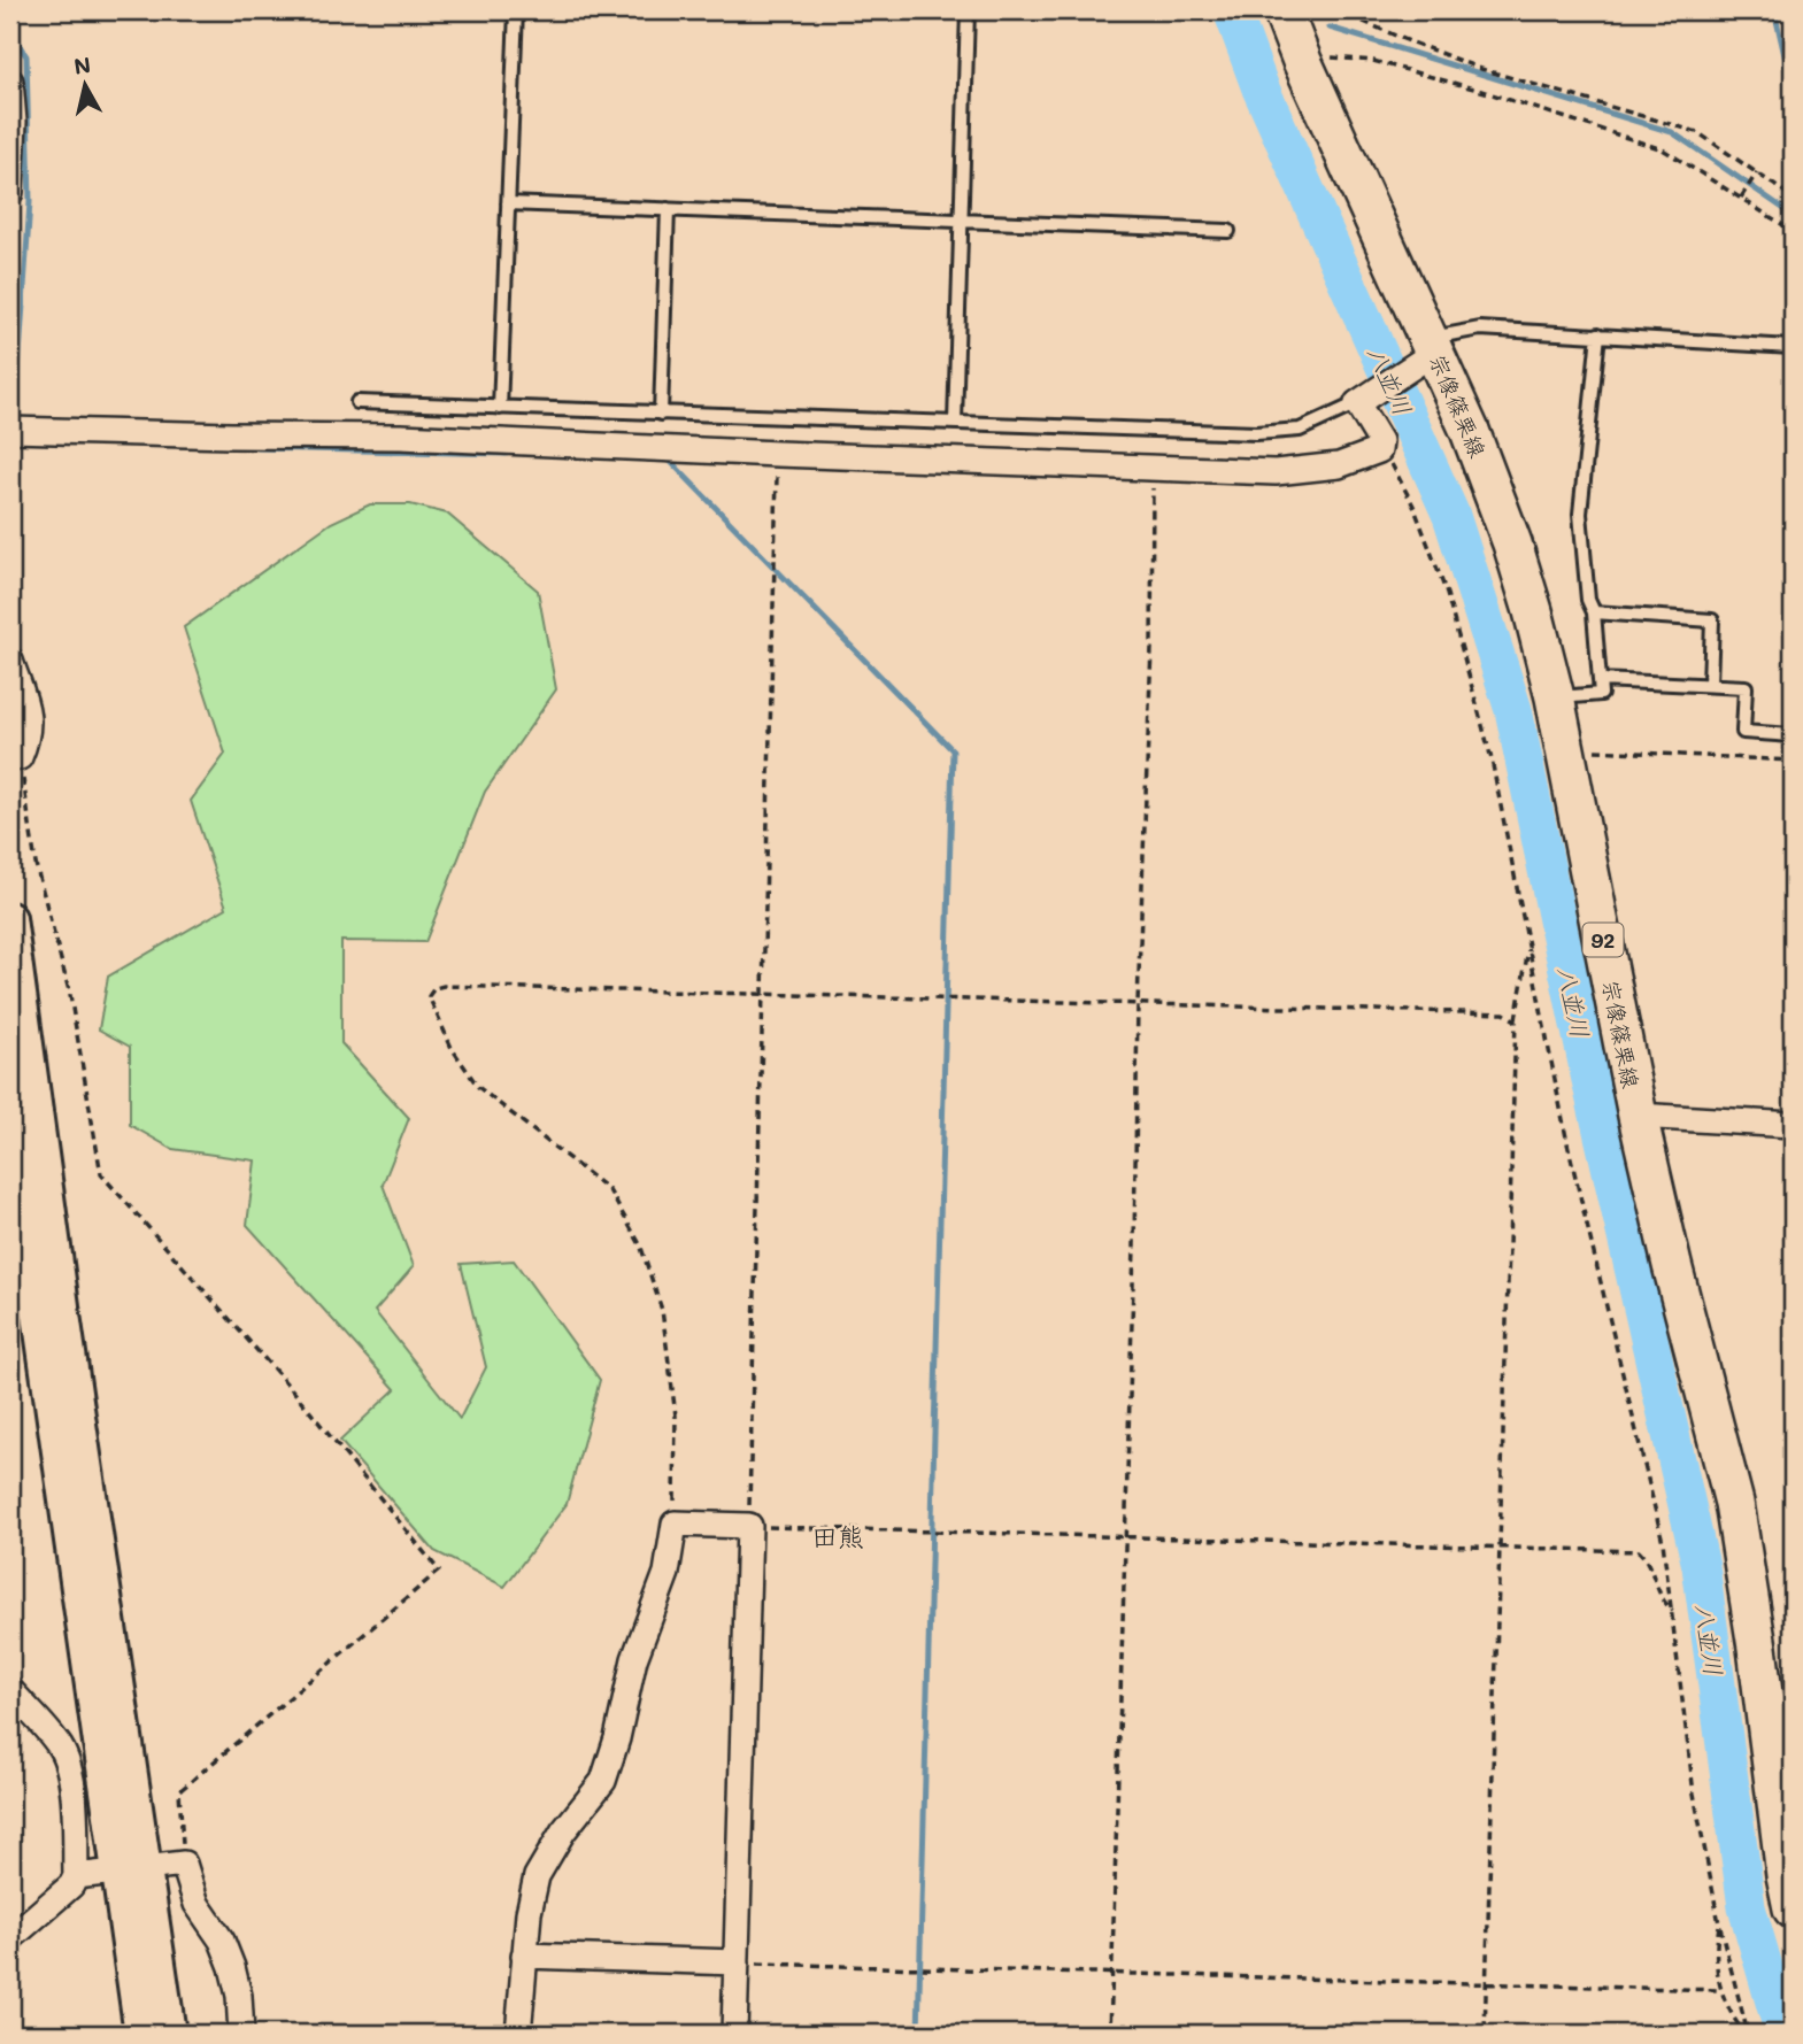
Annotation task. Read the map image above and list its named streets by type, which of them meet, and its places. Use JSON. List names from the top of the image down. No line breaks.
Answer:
{"streets":{"main road":["宗像篠栗線","92"]},"districts":["田熊"],"water":["八並川"],"north":"top"}
